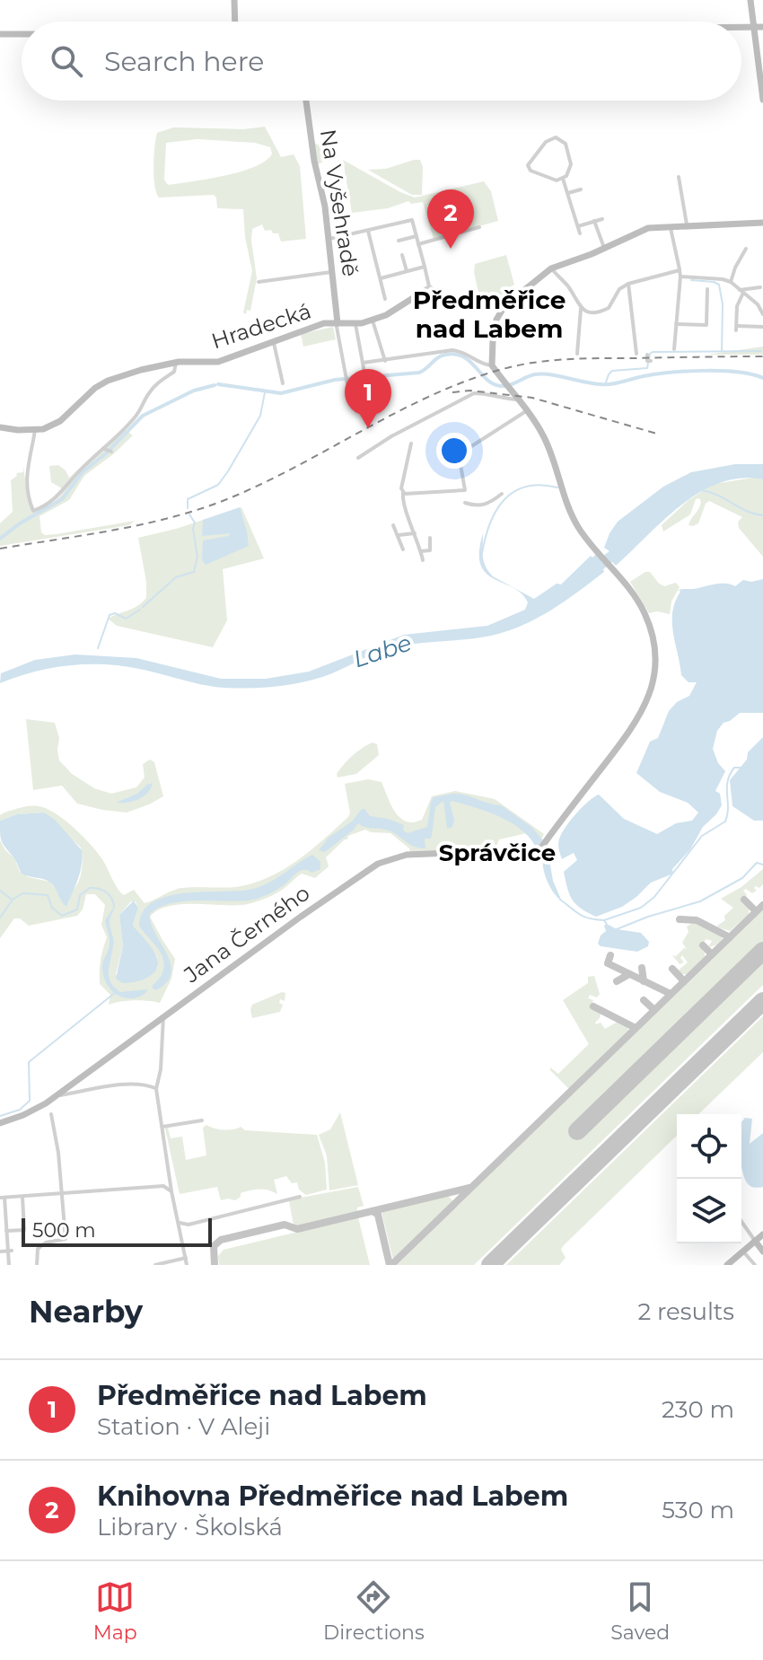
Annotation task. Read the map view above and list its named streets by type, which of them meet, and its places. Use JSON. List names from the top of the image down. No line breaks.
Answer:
{"streets":{"street":["Na Vyšehradě","Hradecká","Jana Černého"]},"crossings":[["Na Vyšehradě","Hradecká"]],"districts":["Předměřice nad Labem","Správčice"],"water":["Labe"],"scale_bar":"500 m","page":{"search":"Search here","pins":["2","1"],"scale":"500 m","heading":["Nearby","2 results"],"list":[{"mark":"1","name":"Předměřice nad Labem","note":"Station · V Aleji","value":"230 m"},{"mark":"2","name":"Knihovna Předměřice nad Labem","note":"Library · Školská","value":"530 m"}],"nav":["Map","Directions","Saved"]}}
